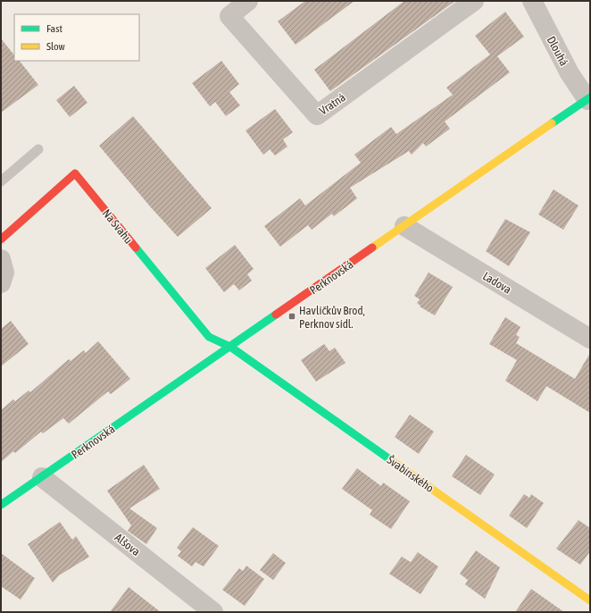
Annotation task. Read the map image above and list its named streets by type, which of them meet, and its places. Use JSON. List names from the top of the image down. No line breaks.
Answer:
{"streets":{"street":["Dlouhá","Vratná","Na Svahu","Perknovská","Ladova","Švabinského","Alšova"]},"crossings":[["Dlouhá","Perknovská"],["Na Svahu","Perknovská"],["Na Svahu","Švabinského"],["Perknovská","Ladova"],["Perknovská","Švabinského"],["Perknovská","Alšova"]],"places":{"transit":["Havlíčkův Brod, Perknov sídl."]},"legend":["Fast","Slow"]}
